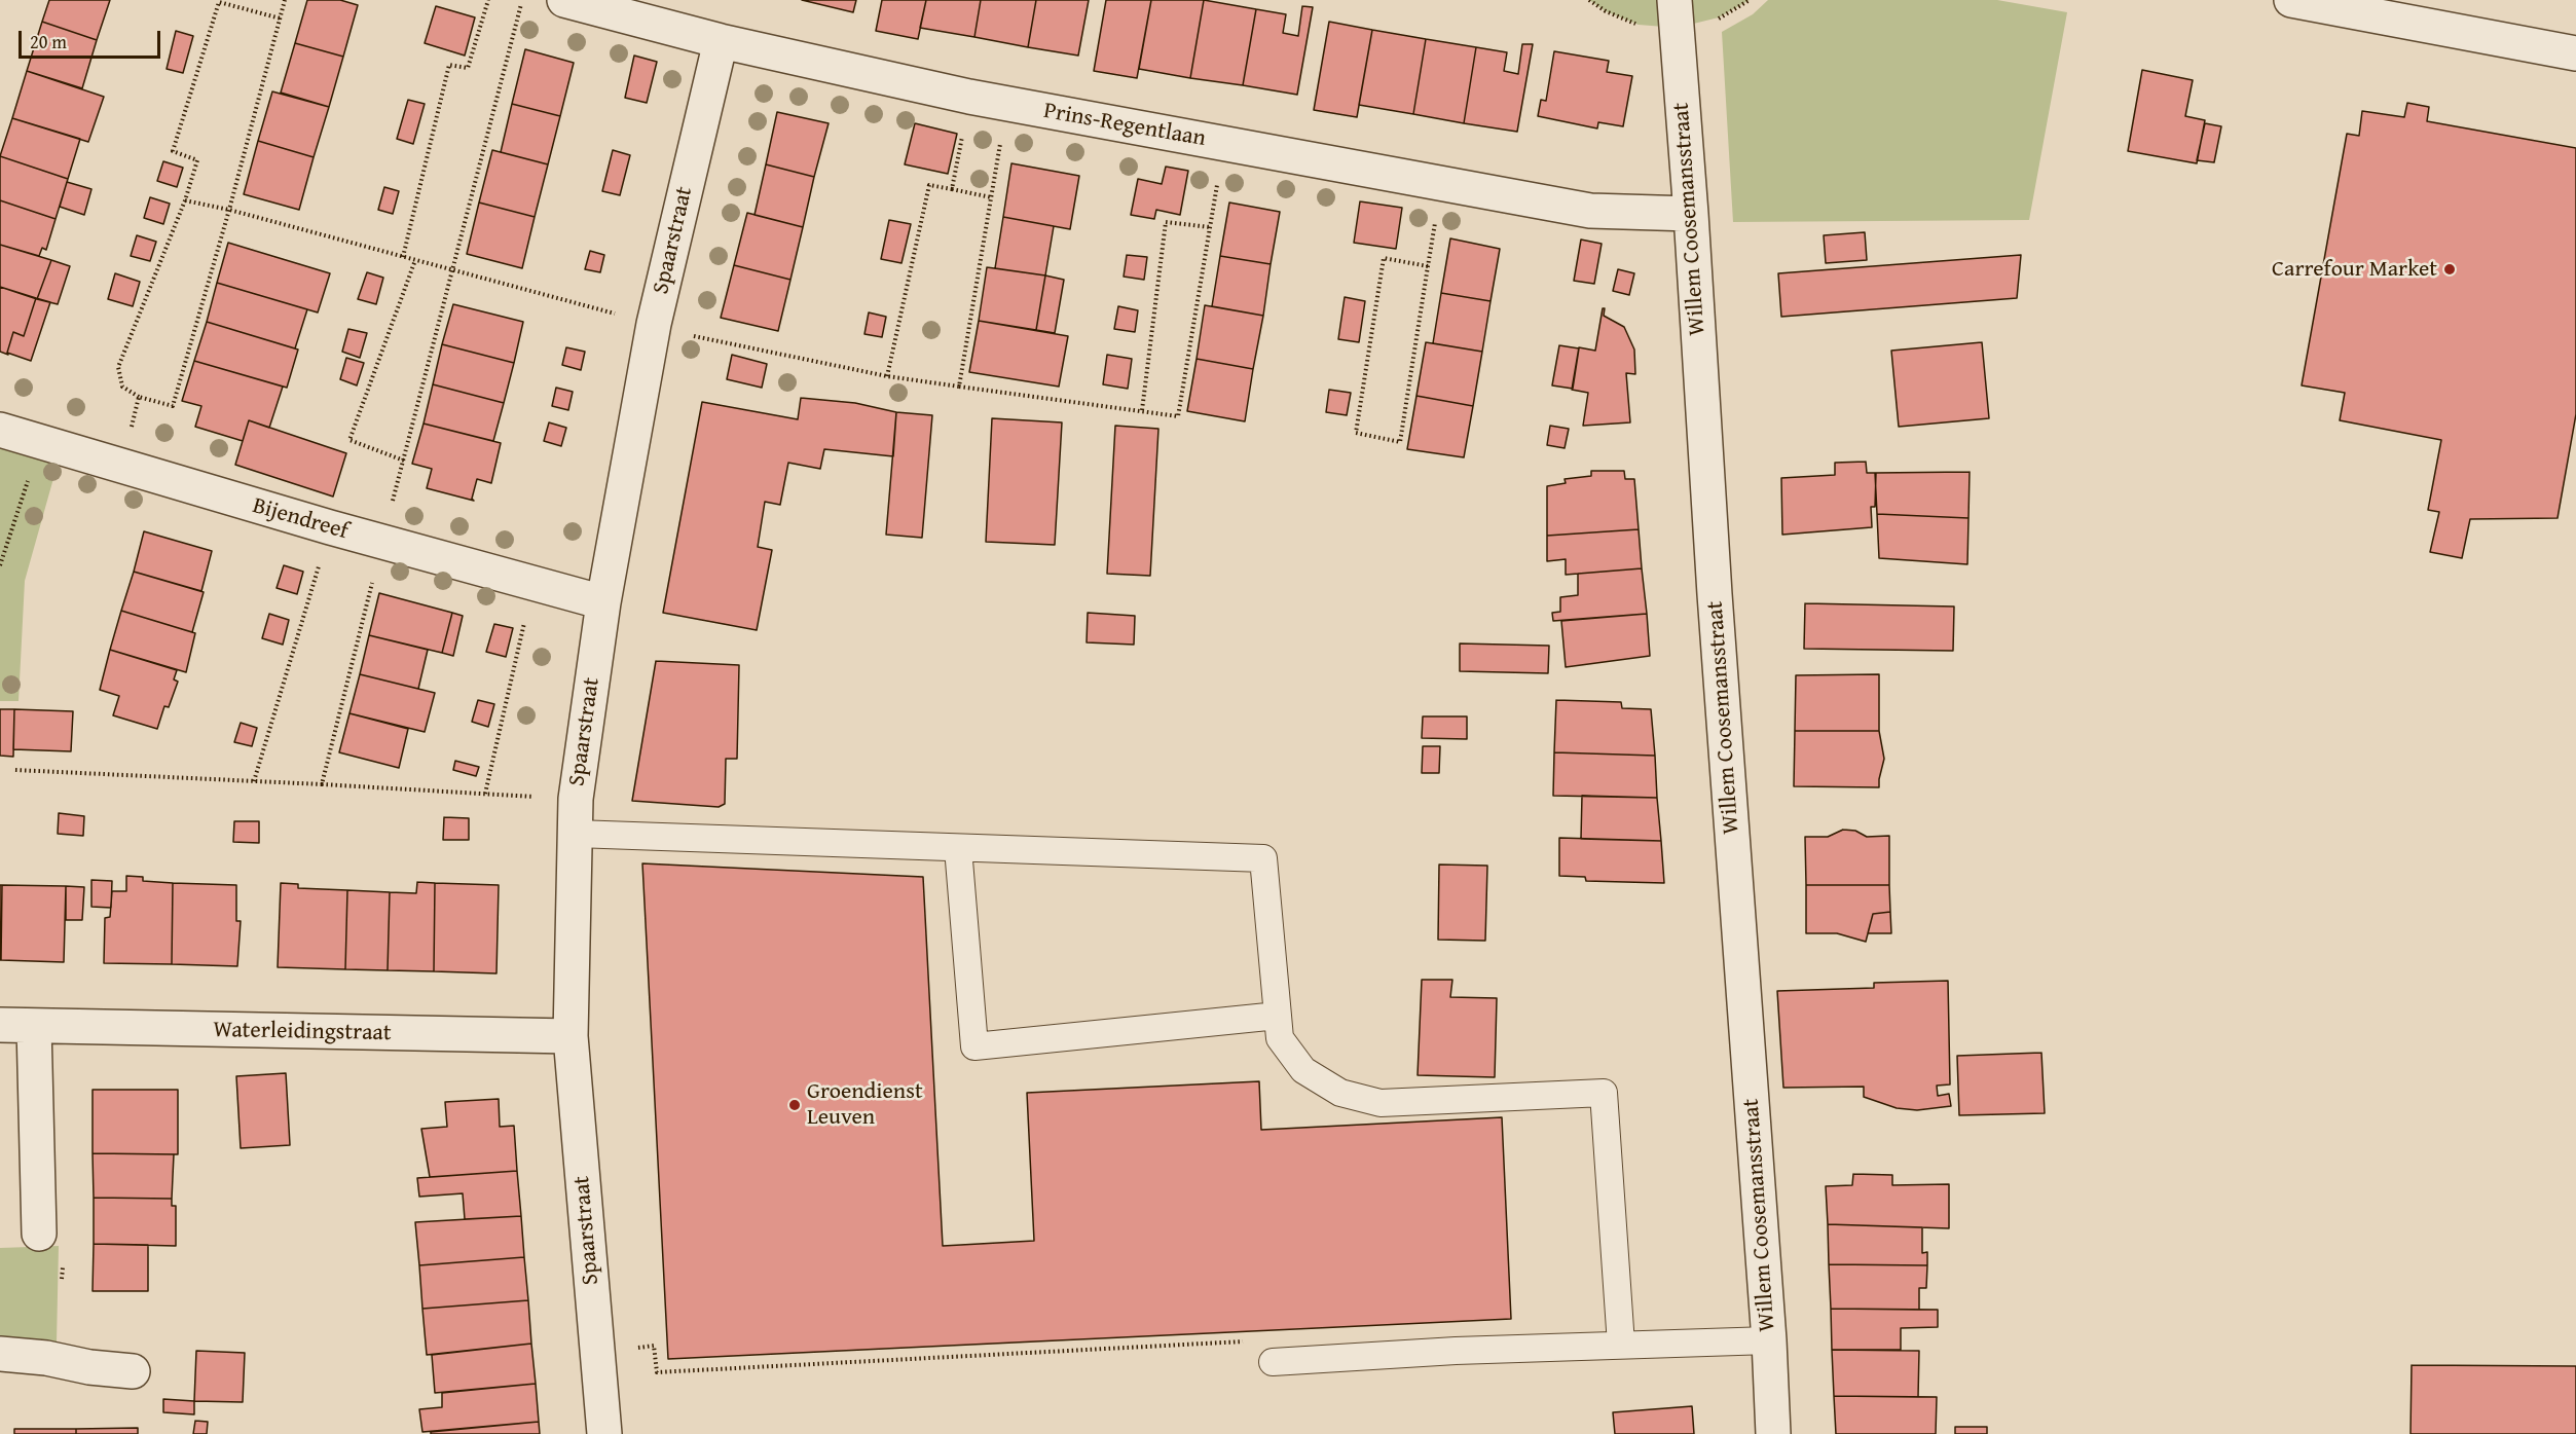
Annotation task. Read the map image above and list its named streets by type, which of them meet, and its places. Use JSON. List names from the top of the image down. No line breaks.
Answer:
{"streets":{"street":["Prins-Regentlaan","Willem Coosemansstraat","Spaarstraat","Bijendreef","Waterleidingstraat"]},"crossings":[["Prins-Regentlaan","Willem Coosemansstraat"],["Prins-Regentlaan","Spaarstraat"],["Spaarstraat","Bijendreef"],["Spaarstraat","Waterleidingstraat"]],"places":["Carrefour Market","Groendienst Leuven"],"scale_bar":"20 m"}
